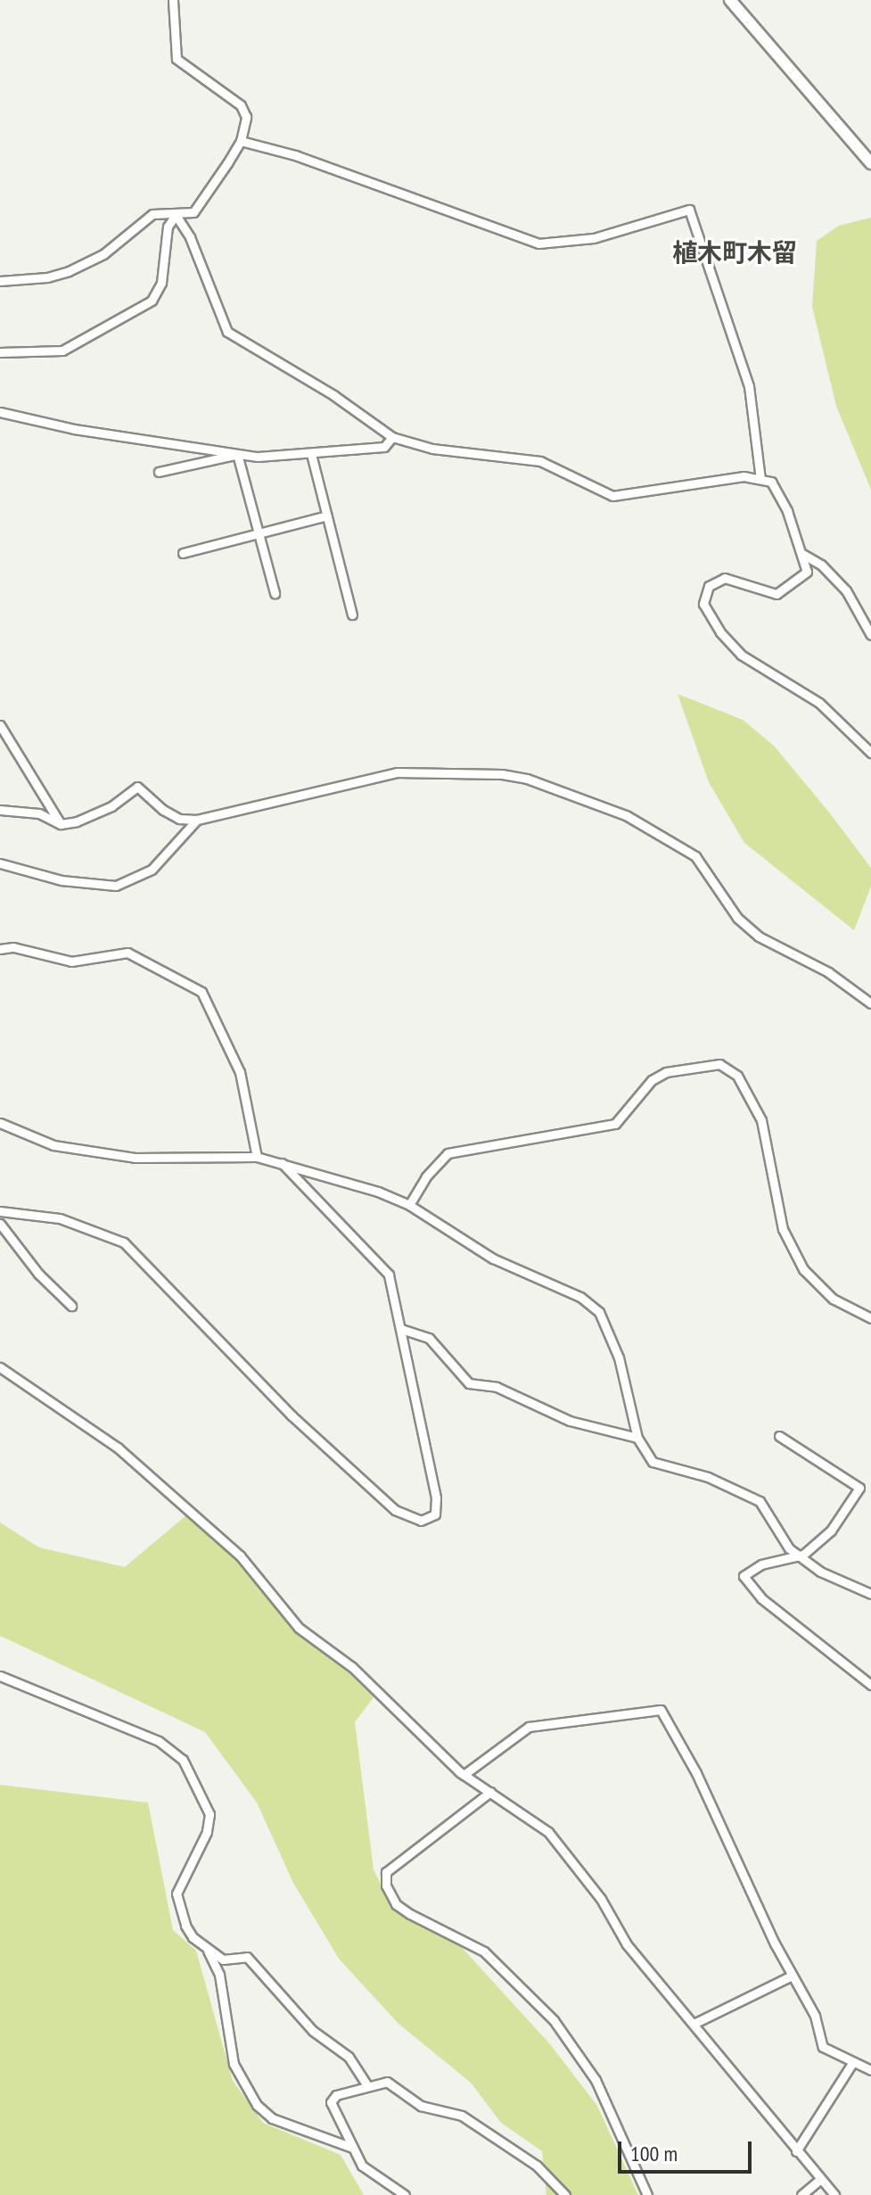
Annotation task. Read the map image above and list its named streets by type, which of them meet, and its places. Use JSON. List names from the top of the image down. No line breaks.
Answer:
{"districts":["植木町木留"],"scale_bar":"100 m"}
